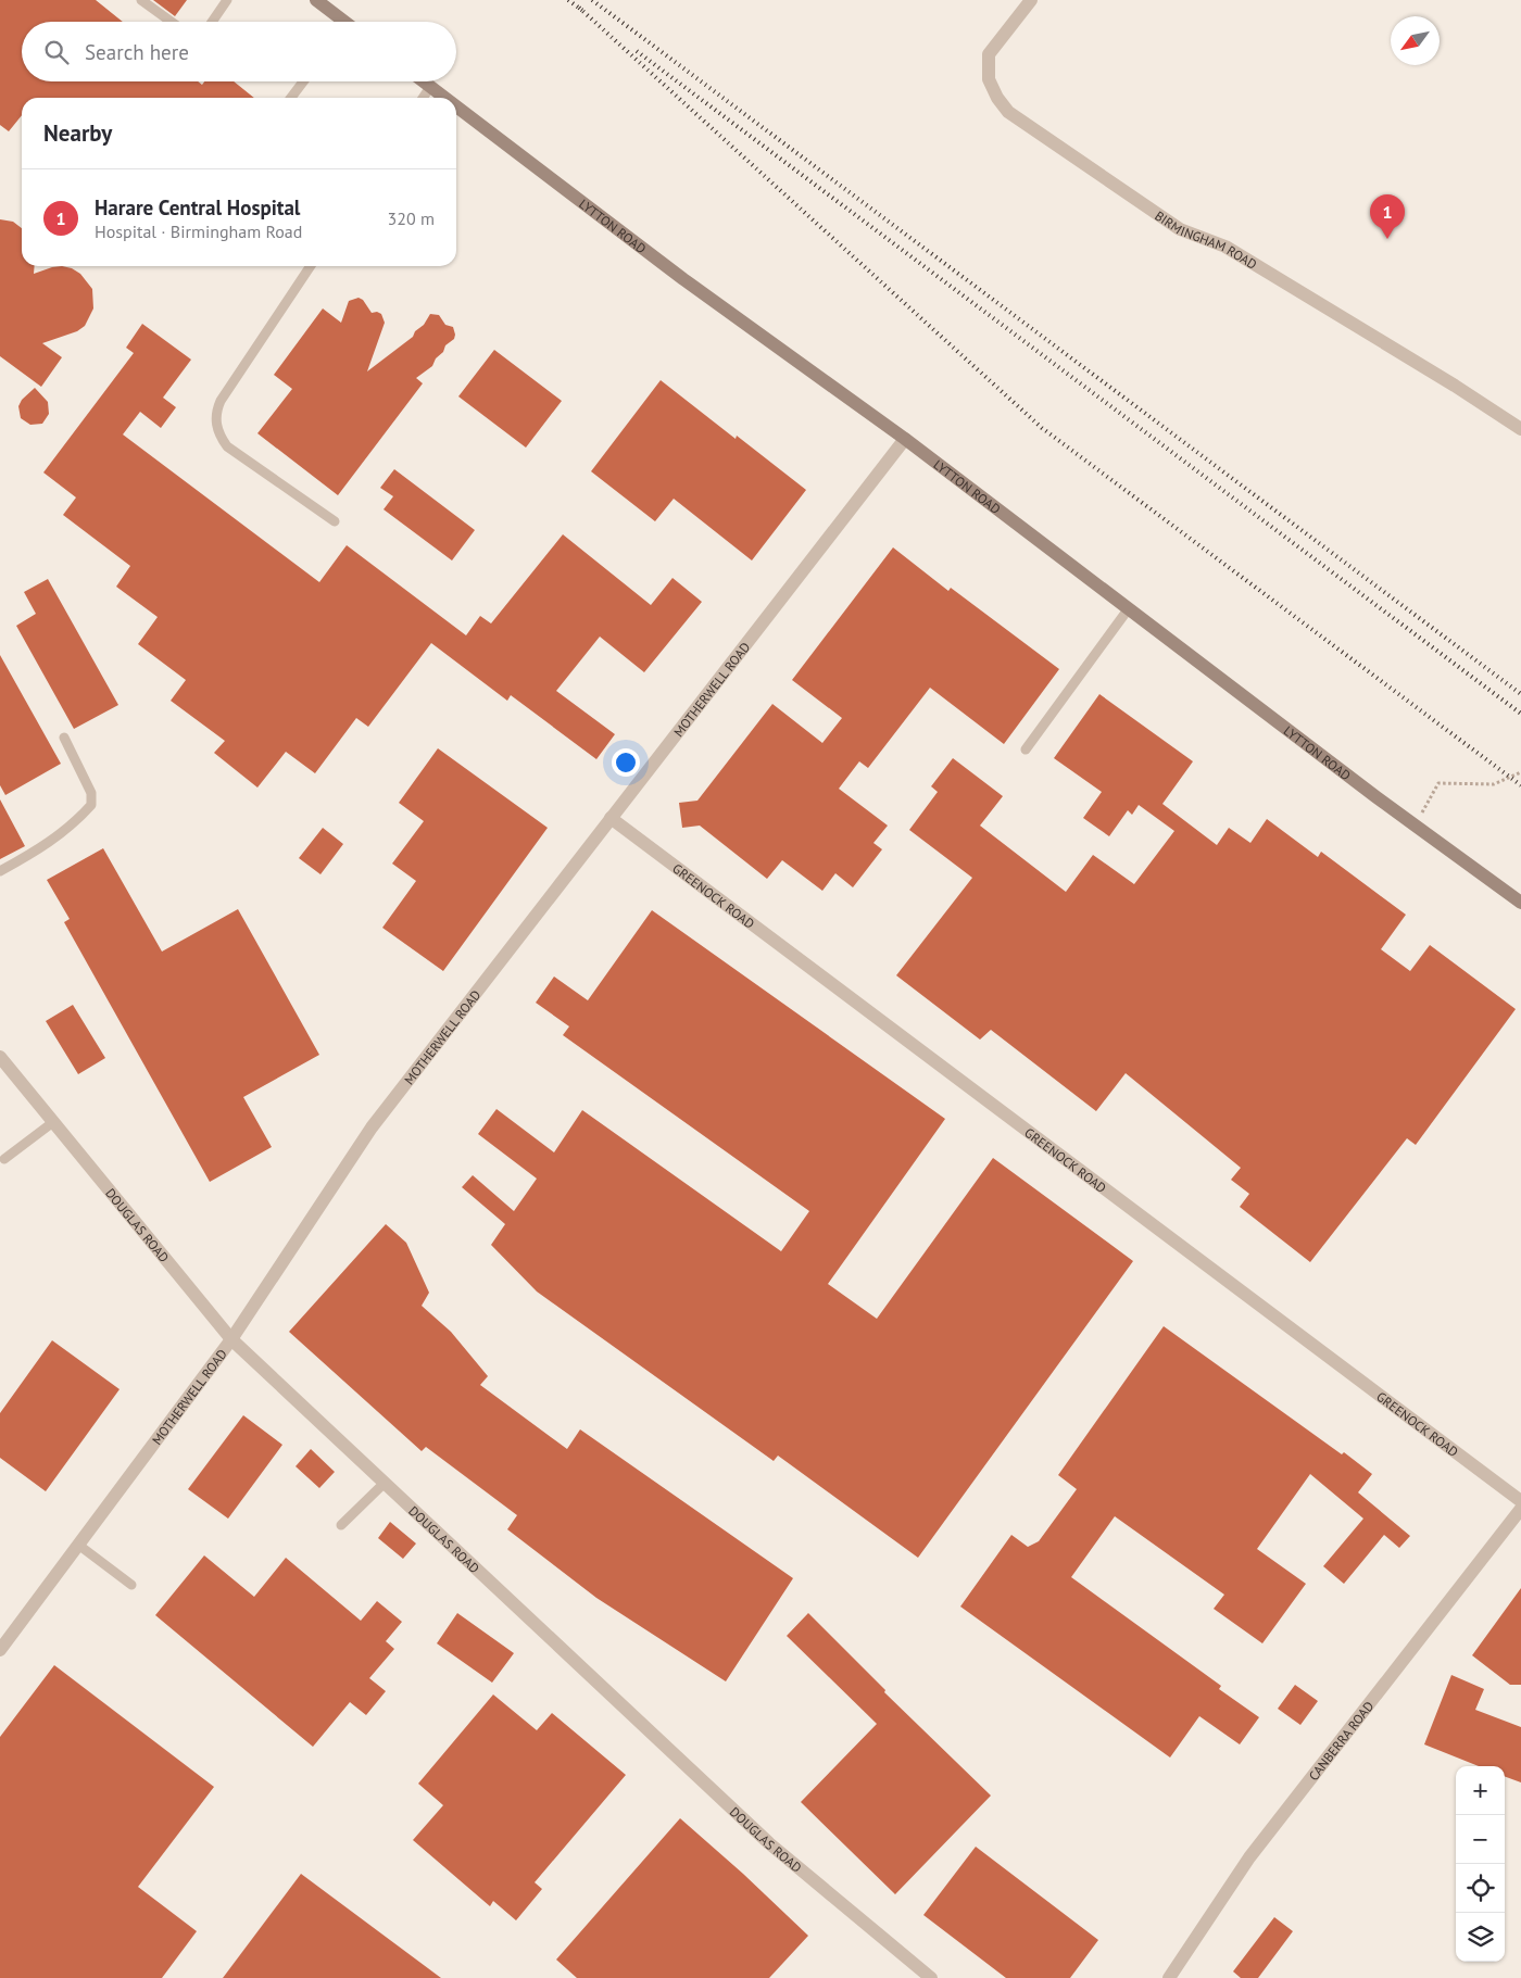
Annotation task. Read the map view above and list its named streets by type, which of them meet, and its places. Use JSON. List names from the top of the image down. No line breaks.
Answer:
{"streets":{"main road":["LYTTON ROAD"],"street":["BIRMINGHAM ROAD","MOTHERWELL ROAD","GREENOCK ROAD","DOUGLAS ROAD","CANBERRA ROAD"]},"crossings":[["LYTTON ROAD","MOTHERWELL ROAD"],["MOTHERWELL ROAD","GREENOCK ROAD"],["MOTHERWELL ROAD","DOUGLAS ROAD"]],"north":"bottom left","page":{"search":"Search here","heading":"Nearby","list":[{"mark":"1","name":"Harare Central Hospital","note":"Hospital · Birmingham Road","value":"320 m"}],"pins":"1","map_buttons":["+","−"]}}
